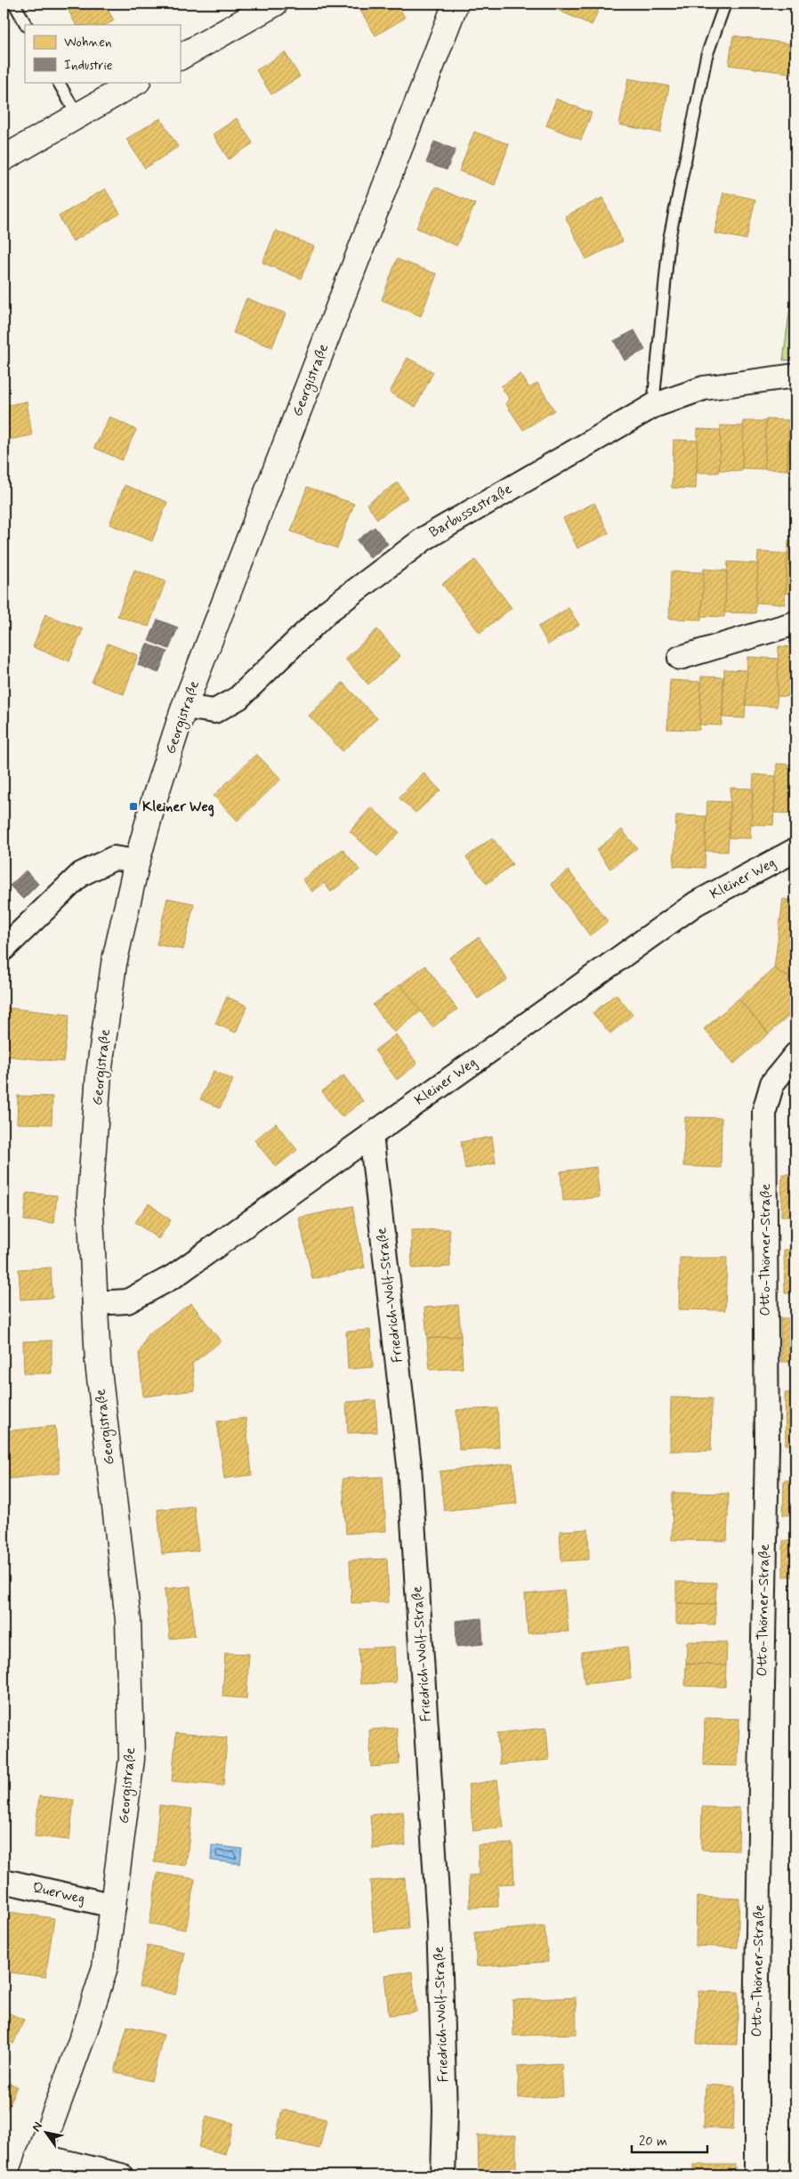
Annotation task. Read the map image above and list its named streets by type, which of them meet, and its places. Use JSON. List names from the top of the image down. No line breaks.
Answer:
{"streets":{"street":["Georgistraße","Barbussestraße","Kleiner Weg","Otto-Thörner-Straße","Friedrich-Wolf-Straße","Querweg"]},"crossings":[["Georgistraße","Barbussestraße"],["Georgistraße","Kleiner Weg"],["Georgistraße","Querweg"],["Kleiner Weg","Friedrich-Wolf-Straße"]],"places":{"transit":["Kleiner Weg"]},"legend":["Wohnen","Industrie"],"scale_bar":"20 m","north":"top left"}
